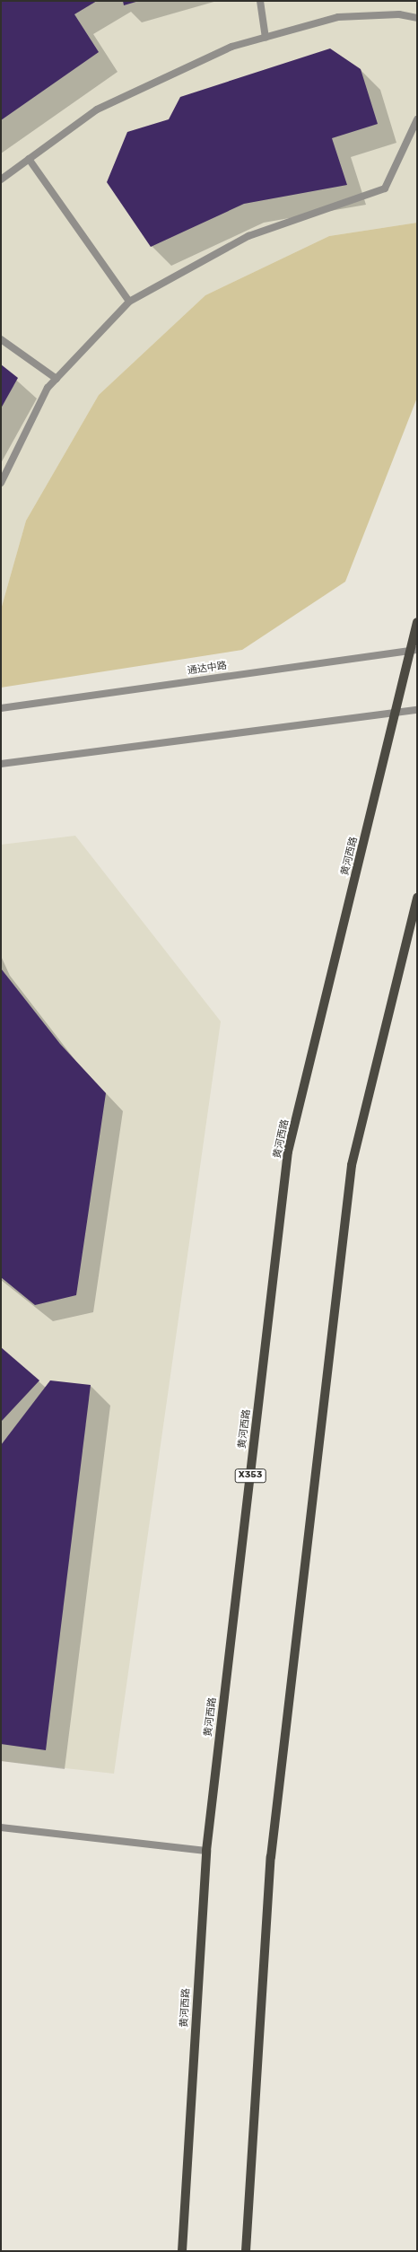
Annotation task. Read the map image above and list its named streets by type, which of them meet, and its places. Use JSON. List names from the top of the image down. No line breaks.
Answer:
{"streets":{"main road":["黄河西路","X353"],"street":["通达中路"]},"crossings":[["通达中路","黄河西路"]]}
